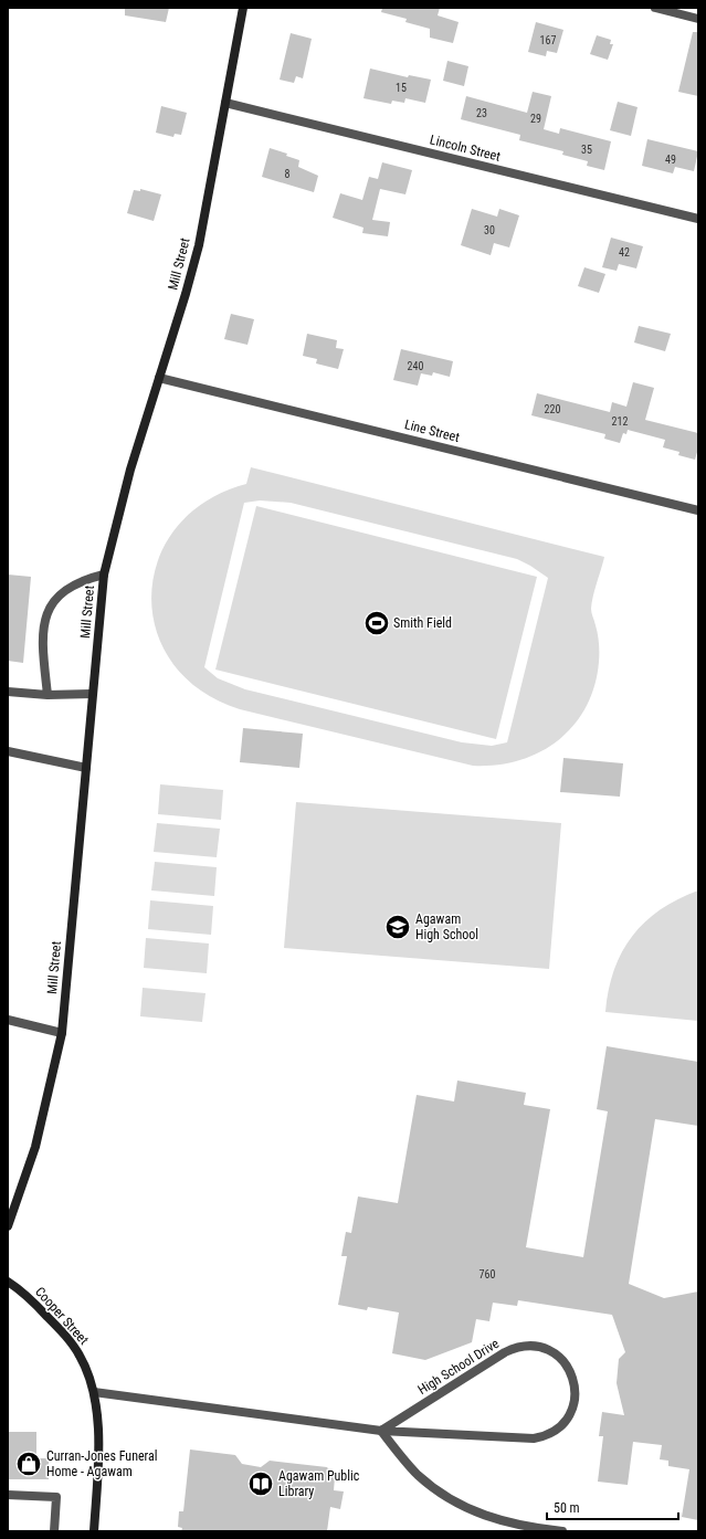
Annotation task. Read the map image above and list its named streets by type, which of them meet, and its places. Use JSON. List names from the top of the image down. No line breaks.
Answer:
{"streets":{"street":["Lincoln Street","Mill Street","Line Street","Cooper Street","High School Drive"]},"crossings":[["Lincoln Street","Mill Street"],["Mill Street","Line Street"],["Cooper Street","High School Drive"]],"places":{"sports":["Smith Field"],"school or university":["Agawam High School"],"shop":["Curran-Jones Funeral Home - Agawam"],"library":["Agawam Public Library"]},"house_numbers":["167","15","23","29","35","49","8","30","42","240","220","212","760"],"scale_bar":"50 m"}
